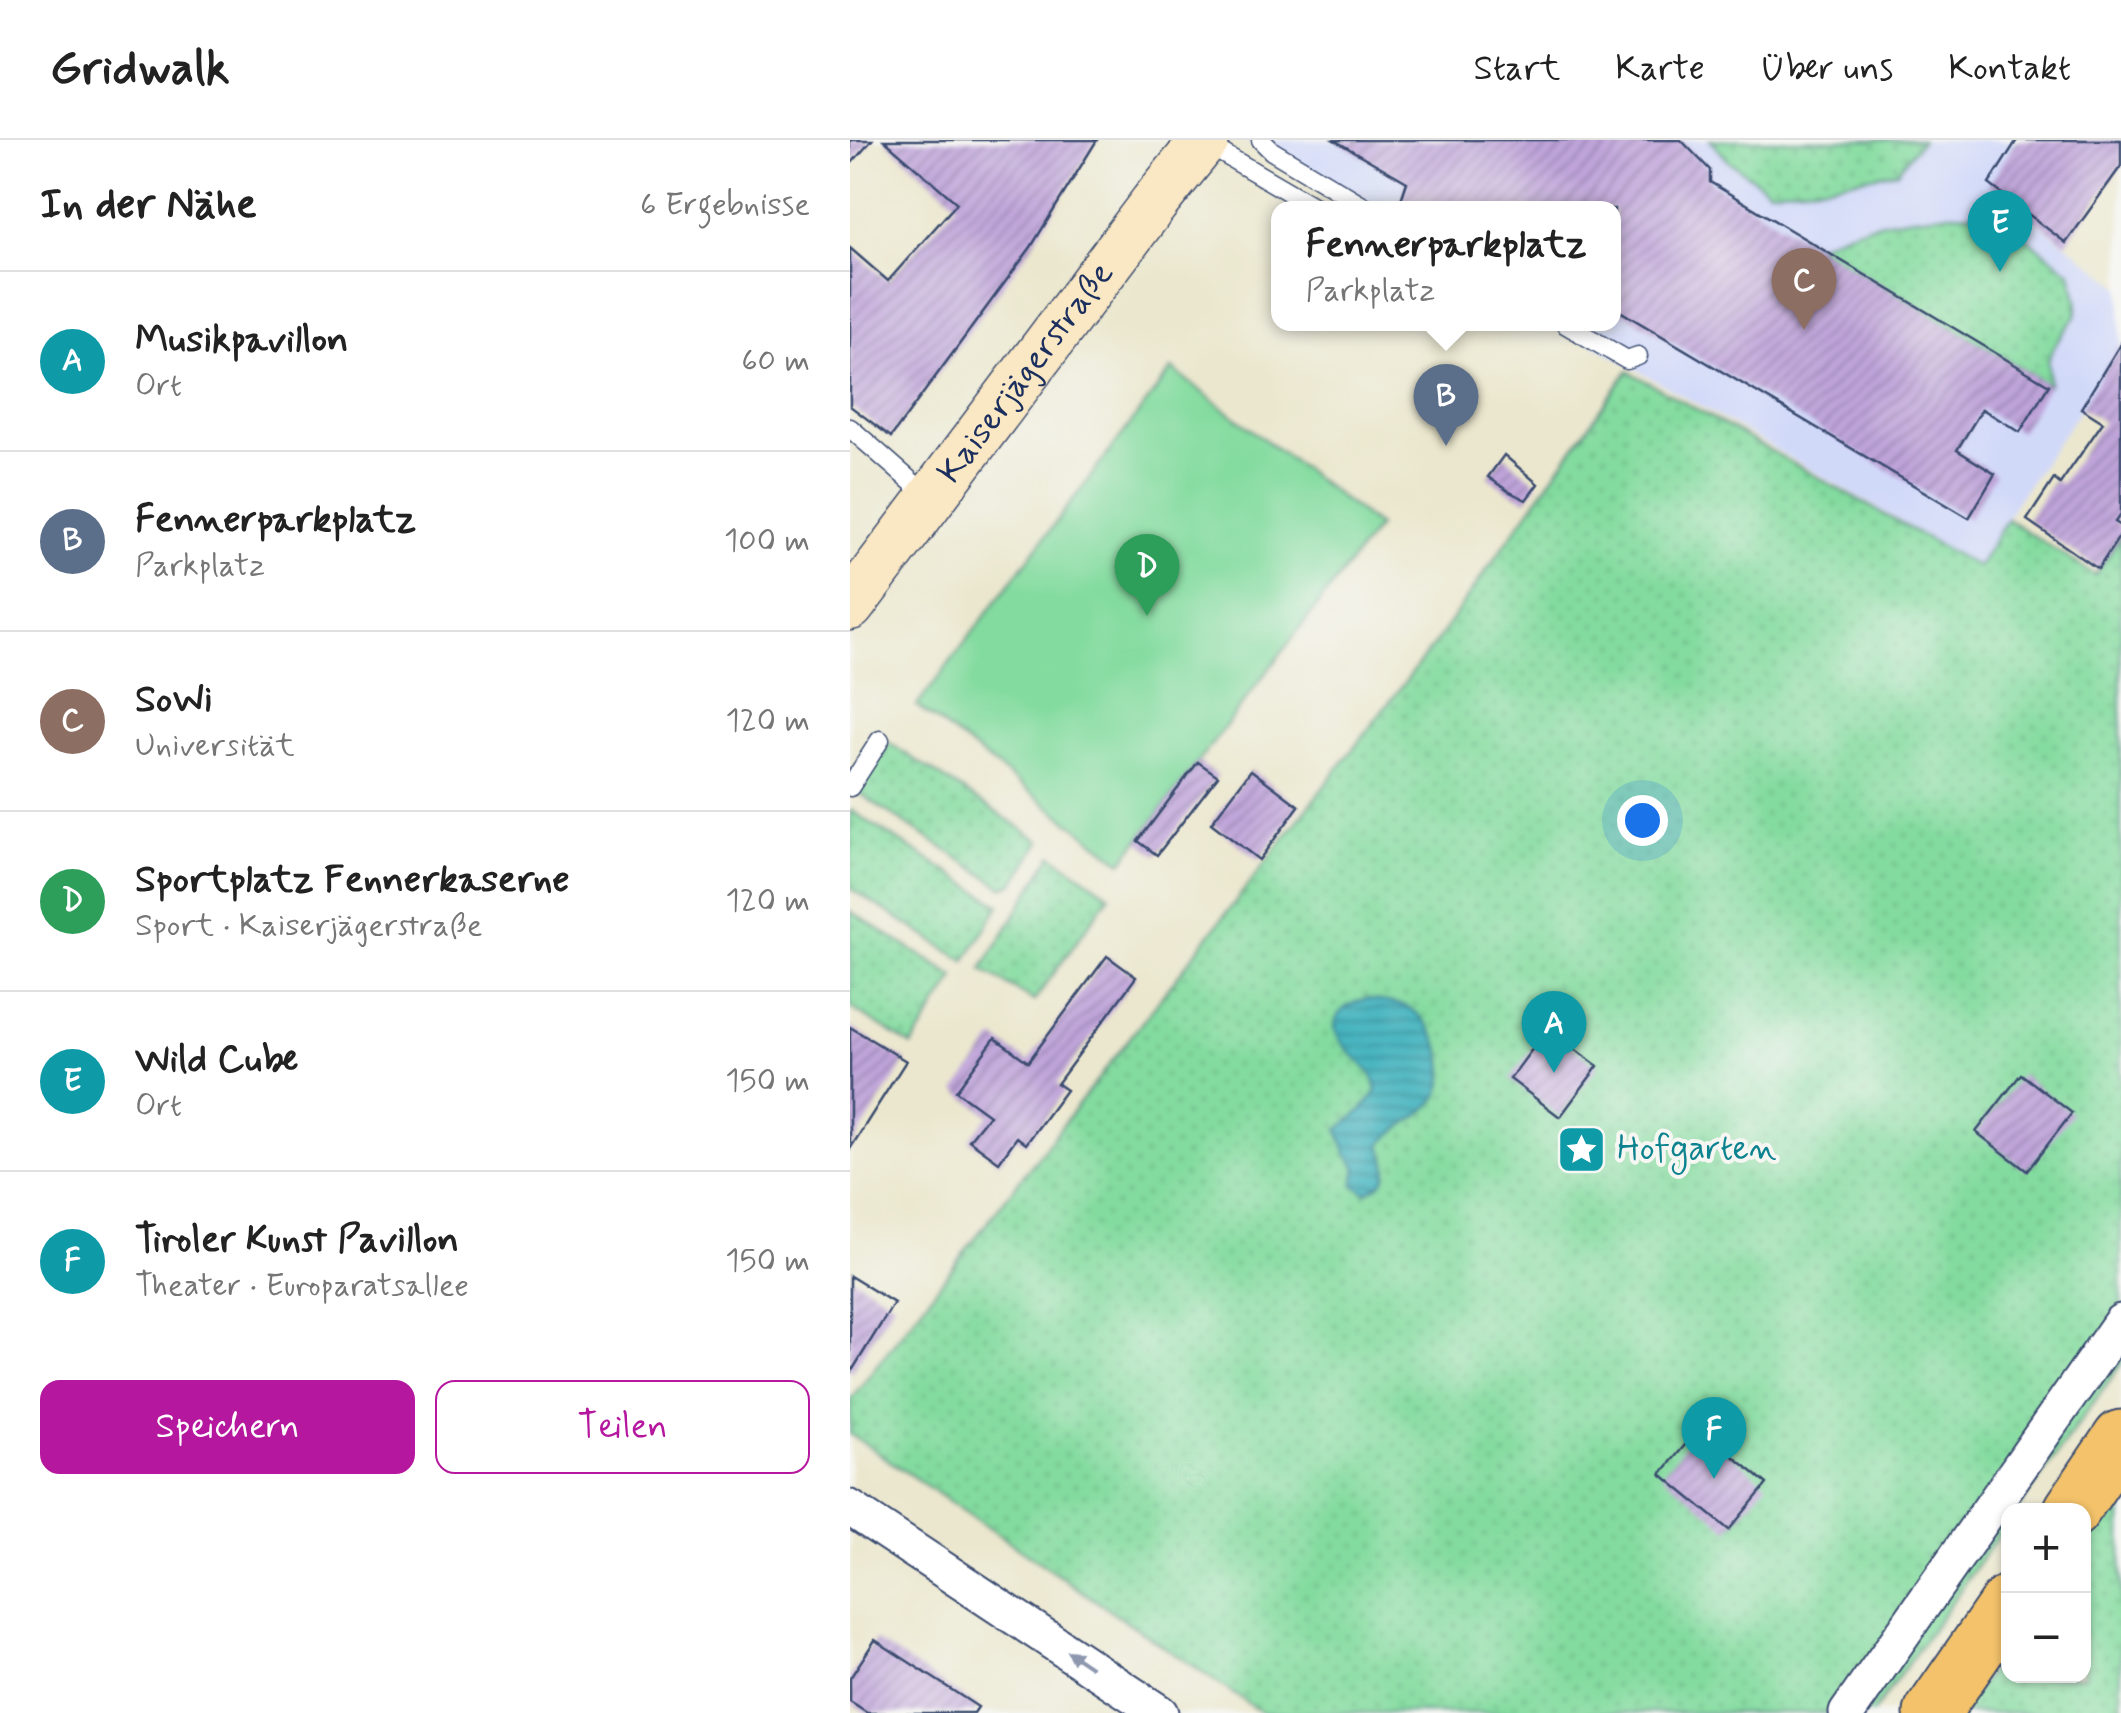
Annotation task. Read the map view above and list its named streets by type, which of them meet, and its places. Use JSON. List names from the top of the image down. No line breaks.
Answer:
{"streets":{"street":["Kaiserjägerstraße"]},"places":{"place":["Hofgarten"]},"page":{"header":"Gridwalk","nav":["Start","Karte","Über uns","Kontakt"],"heading":["In der Nähe","6 Ergebnisse"],"pins":["E","C","B","D","A","F"],"popup":["Fennerparkplatz","Parkplatz"],"list":[{"mark":"A","name":"Musikpavillon","note":"Ort","value":"60 m"},{"mark":"B","name":"Fennerparkplatz","note":"Parkplatz","value":"100 m"},{"mark":"C","name":"SoWi","note":"Universität","value":"120 m"},{"mark":"D","name":"Sportplatz Fennerkaserne","note":"Sport · Kaiserjägerstraße","value":"120 m"},{"mark":"E","name":"Wild Cube","note":"Ort","value":"150 m"},{"mark":"F","name":"Tiroler Kunst Pavillon","note":"Theater · Europaratsallee","value":"150 m"}],"buttons":["Speichern","Teilen"],"map_buttons":["+","−"]}}
